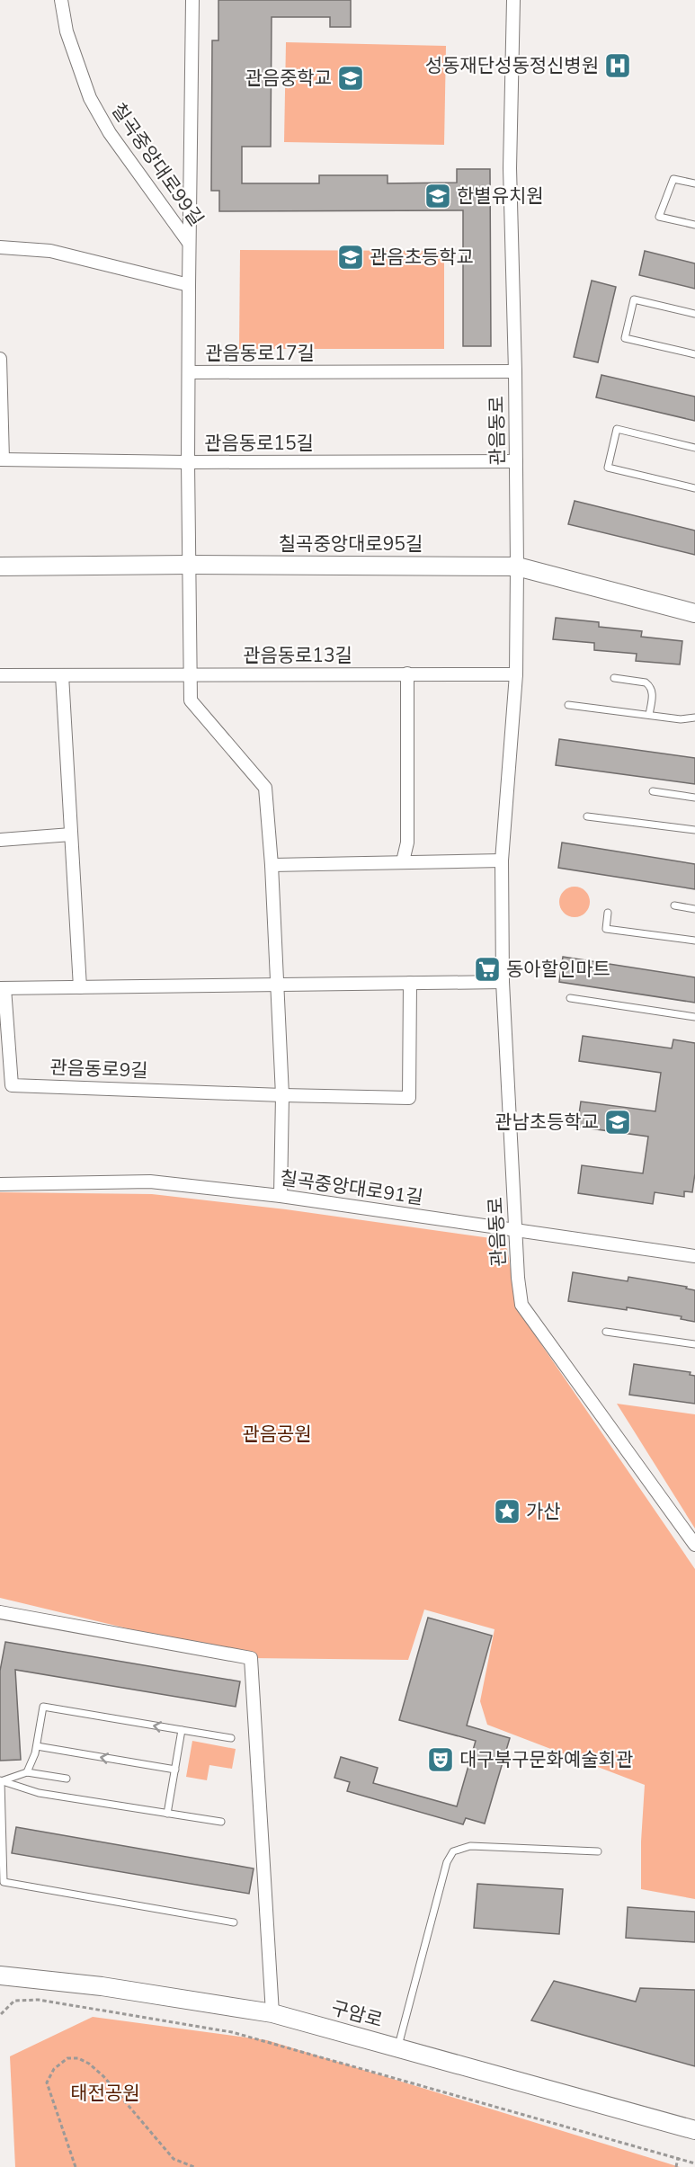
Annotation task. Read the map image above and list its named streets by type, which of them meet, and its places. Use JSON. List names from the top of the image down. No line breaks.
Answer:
{"streets":{"main road":["칠곡중앙대로95길","구암로"],"street":["칠곡중앙대로99길","관음동로17길","관음동로","관음동로15길","관음동로13길","관음동로9길","칠곡중앙대로91길"]},"crossings":[["칠곡중앙대로99길","관음동로17길"],["관음동로17길","관음동로"],["관음동로","관음동로15길"],["관음동로","칠곡중앙대로95길"],["관음동로","관음동로13길"],["관음동로","관음동로9길"],["관음동로","칠곡중앙대로91길"]],"parks":["관음공원","태전공원"],"places":{"hospital":["성동재단성동정신병원"],"school or university":["관음중학교","한별유치원","관음초등학교","관남초등학교"],"supermarket":["동아할인마트"],"place":["가산"],"theatre":["대구북구문화예술회관"]}}
